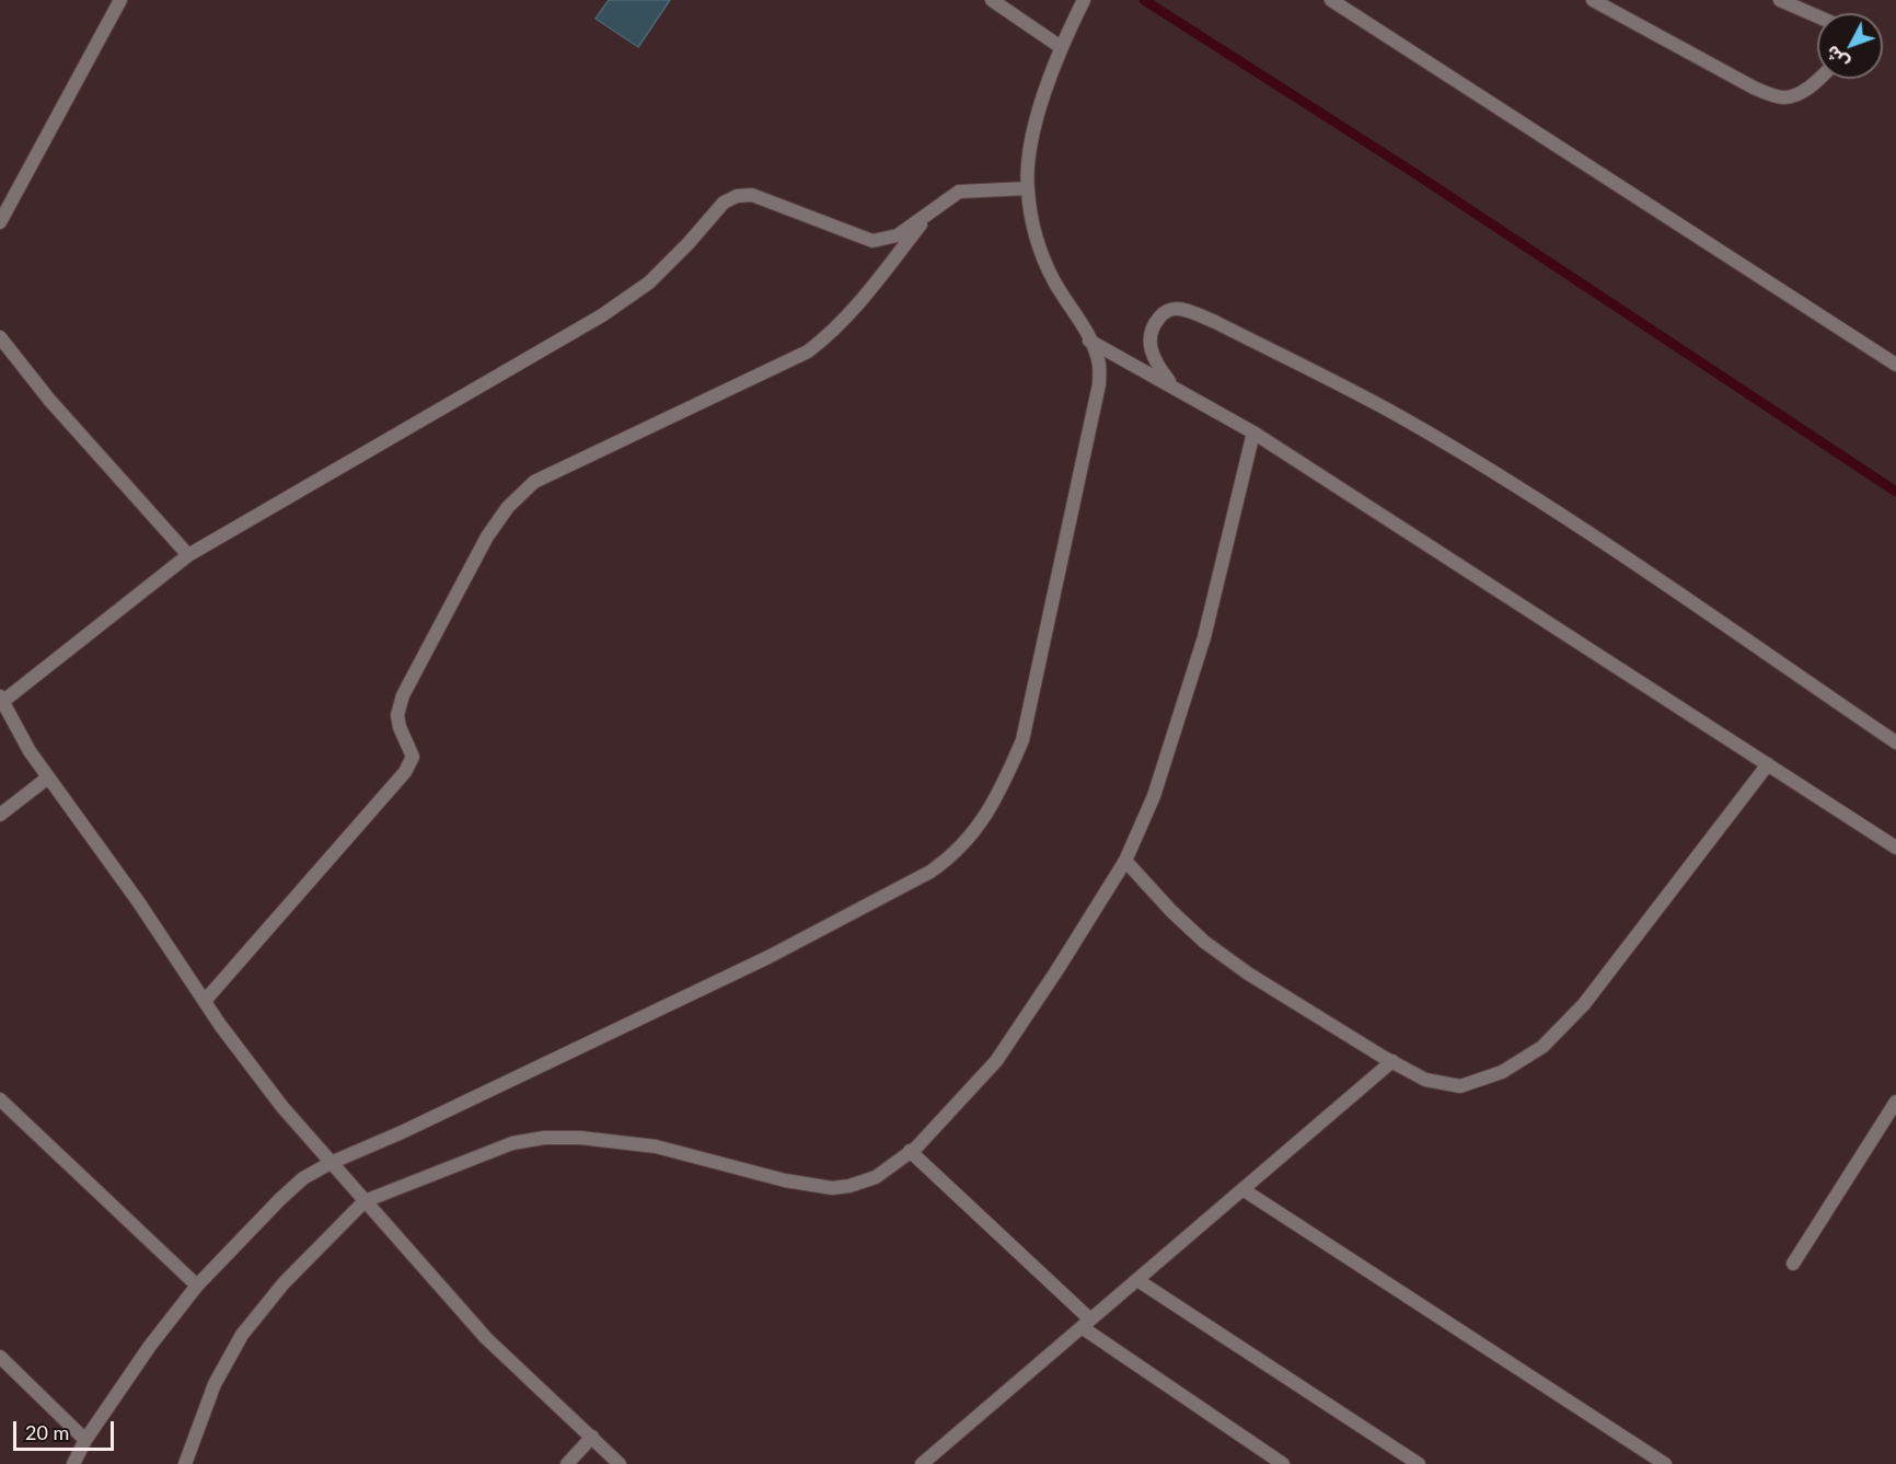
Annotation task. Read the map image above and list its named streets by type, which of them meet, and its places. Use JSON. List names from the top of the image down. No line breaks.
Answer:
{"scale_bar":"20 m","north":"bottom left"}
